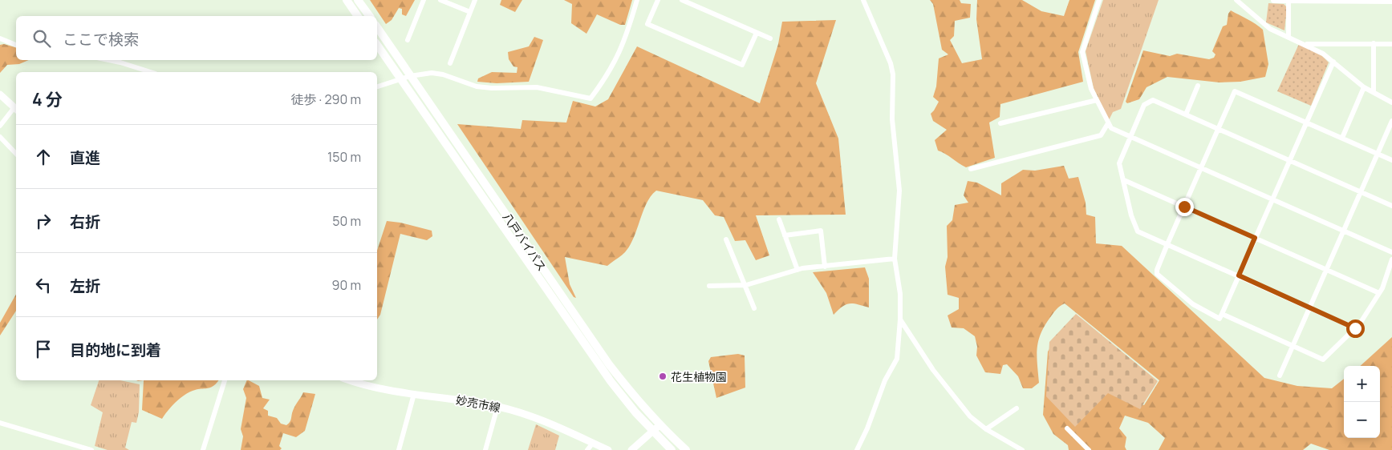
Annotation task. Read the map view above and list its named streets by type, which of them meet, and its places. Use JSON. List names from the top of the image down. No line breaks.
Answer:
{"streets":{"highway":["八戸バイパス"],"main road":["妙売市線"]},"places":["花生植物園"],"page":{"search":"ここで検索","heading":["4 分","徒歩 · 290 m"],"list":[["直進","150 m"],["右折","50 m"],["左折","90 m"],"目的地に到着"],"map_buttons":["+","−"]}}
